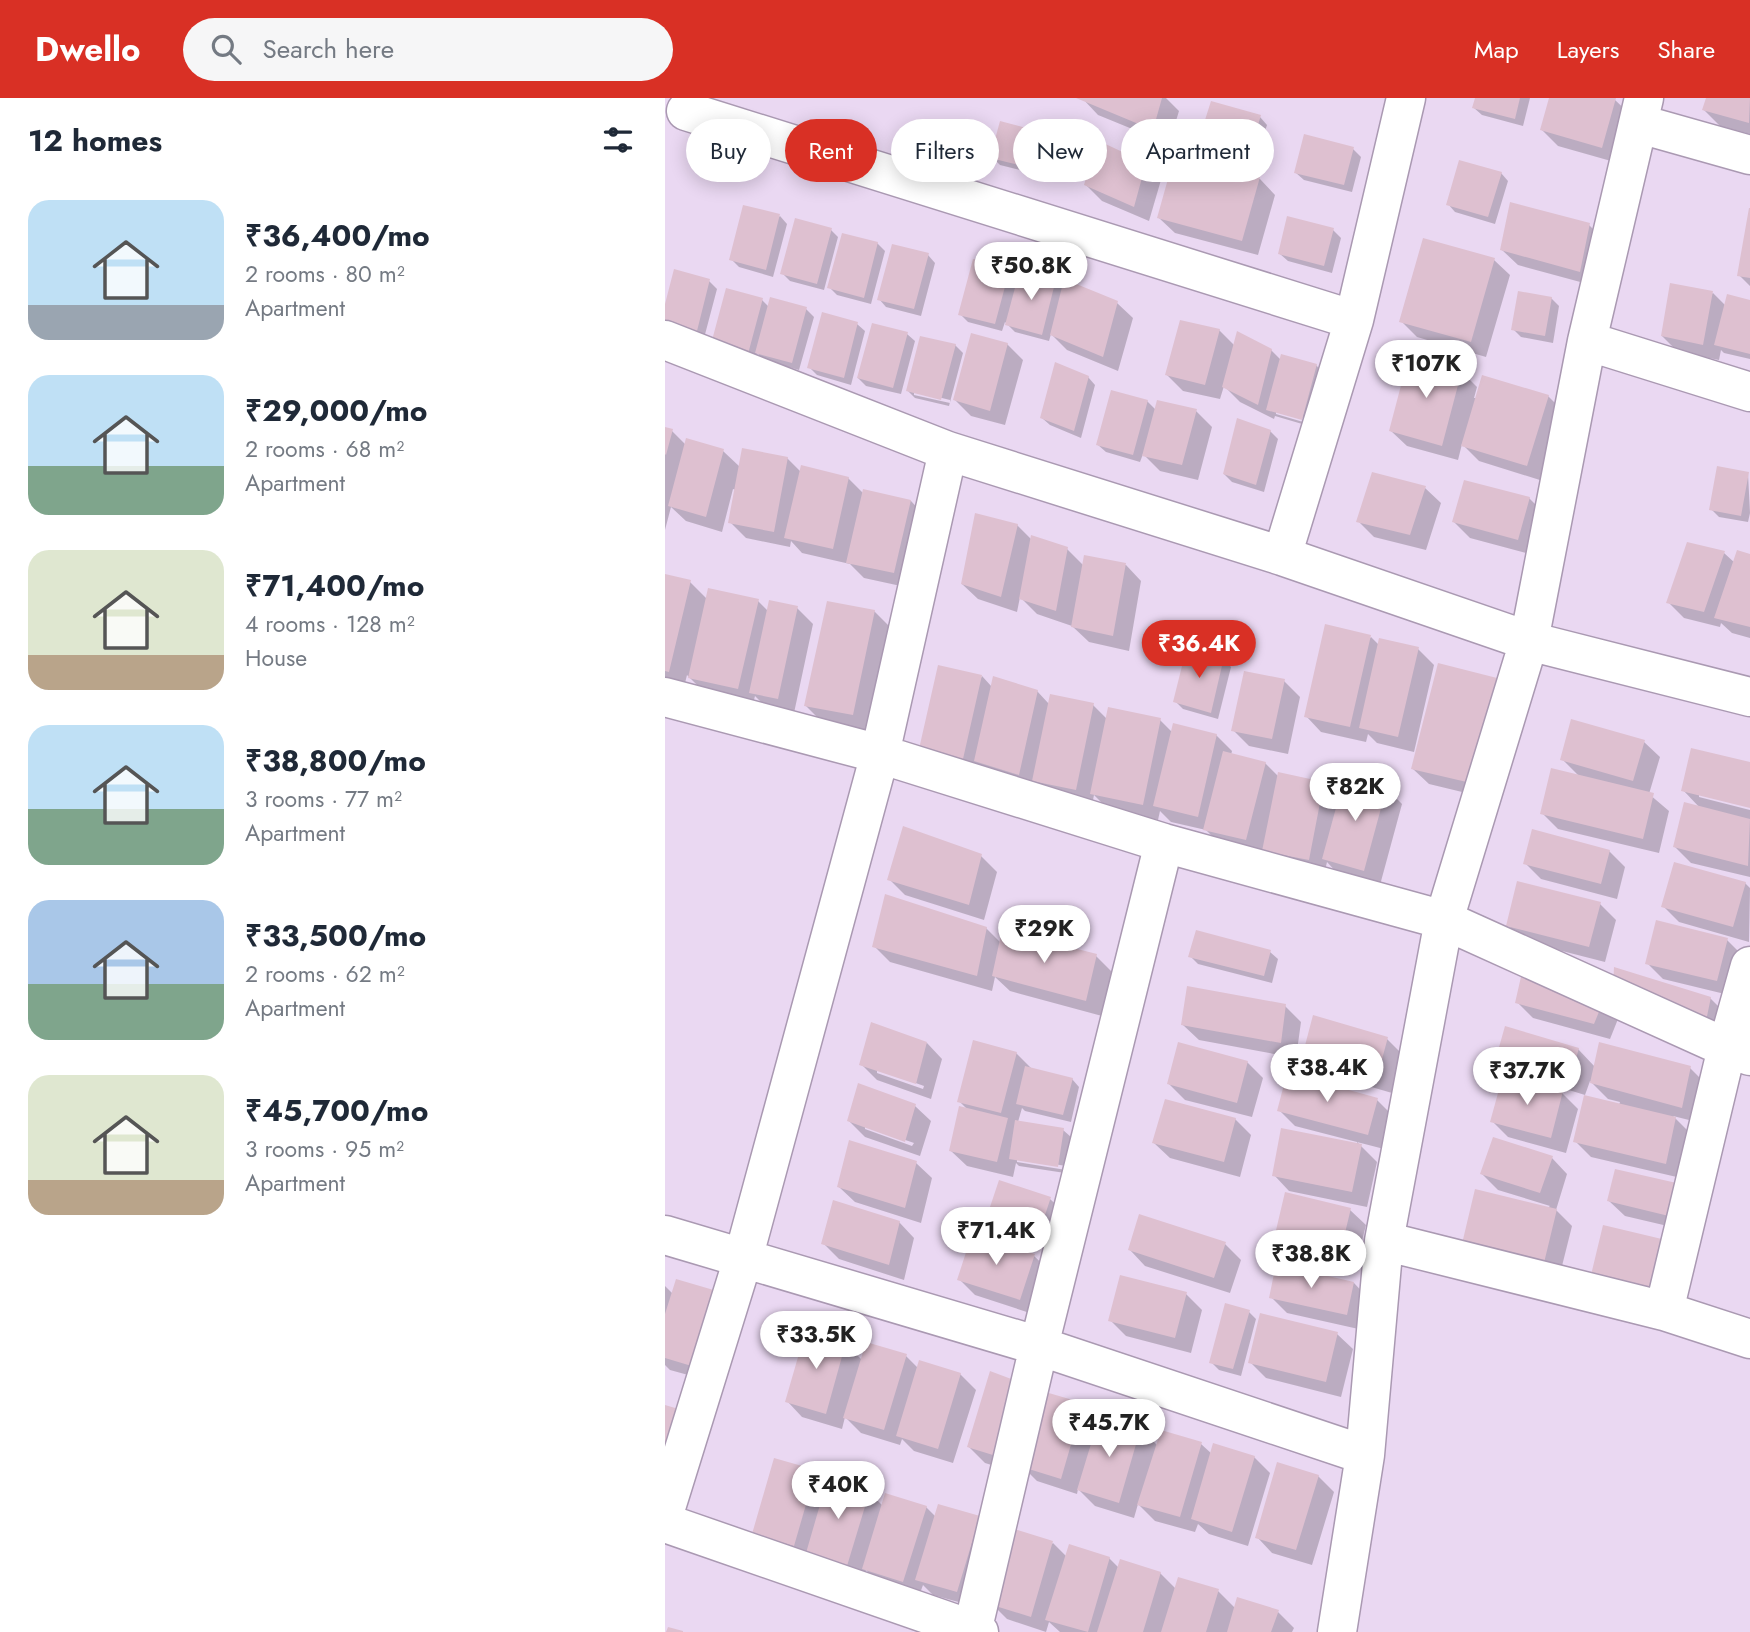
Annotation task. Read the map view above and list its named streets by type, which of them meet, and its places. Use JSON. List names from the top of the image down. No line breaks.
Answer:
{"page":{"header":"Dwello","search":"Search here","nav":["Map","Layers","Share"],"heading":"12 homes","chip":["Buy","Rent","Filters","New","Apartment"],"list":[{"name":"₹36,400/mo","note":"2 rooms · 80 m² · Apartment"},{"name":"₹29,000/mo","note":"2 rooms · 68 m² · Apartment"},{"name":"₹71,400/mo","note":"4 rooms · 128 m² · House"},{"name":"₹38,800/mo","note":"3 rooms · 77 m² · Apartment"},{"name":"₹33,500/mo","note":"2 rooms · 62 m² · Apartment"},{"name":"₹45,700/mo","note":"3 rooms · 95 m² · Apartment"}],"price":["₹50.8K","₹107K","₹36.4K","₹82K","₹29K","₹38.4K","₹37.7K","₹71.4K","₹38.8K","₹33.5K","₹45.7K","₹40K"]}}
